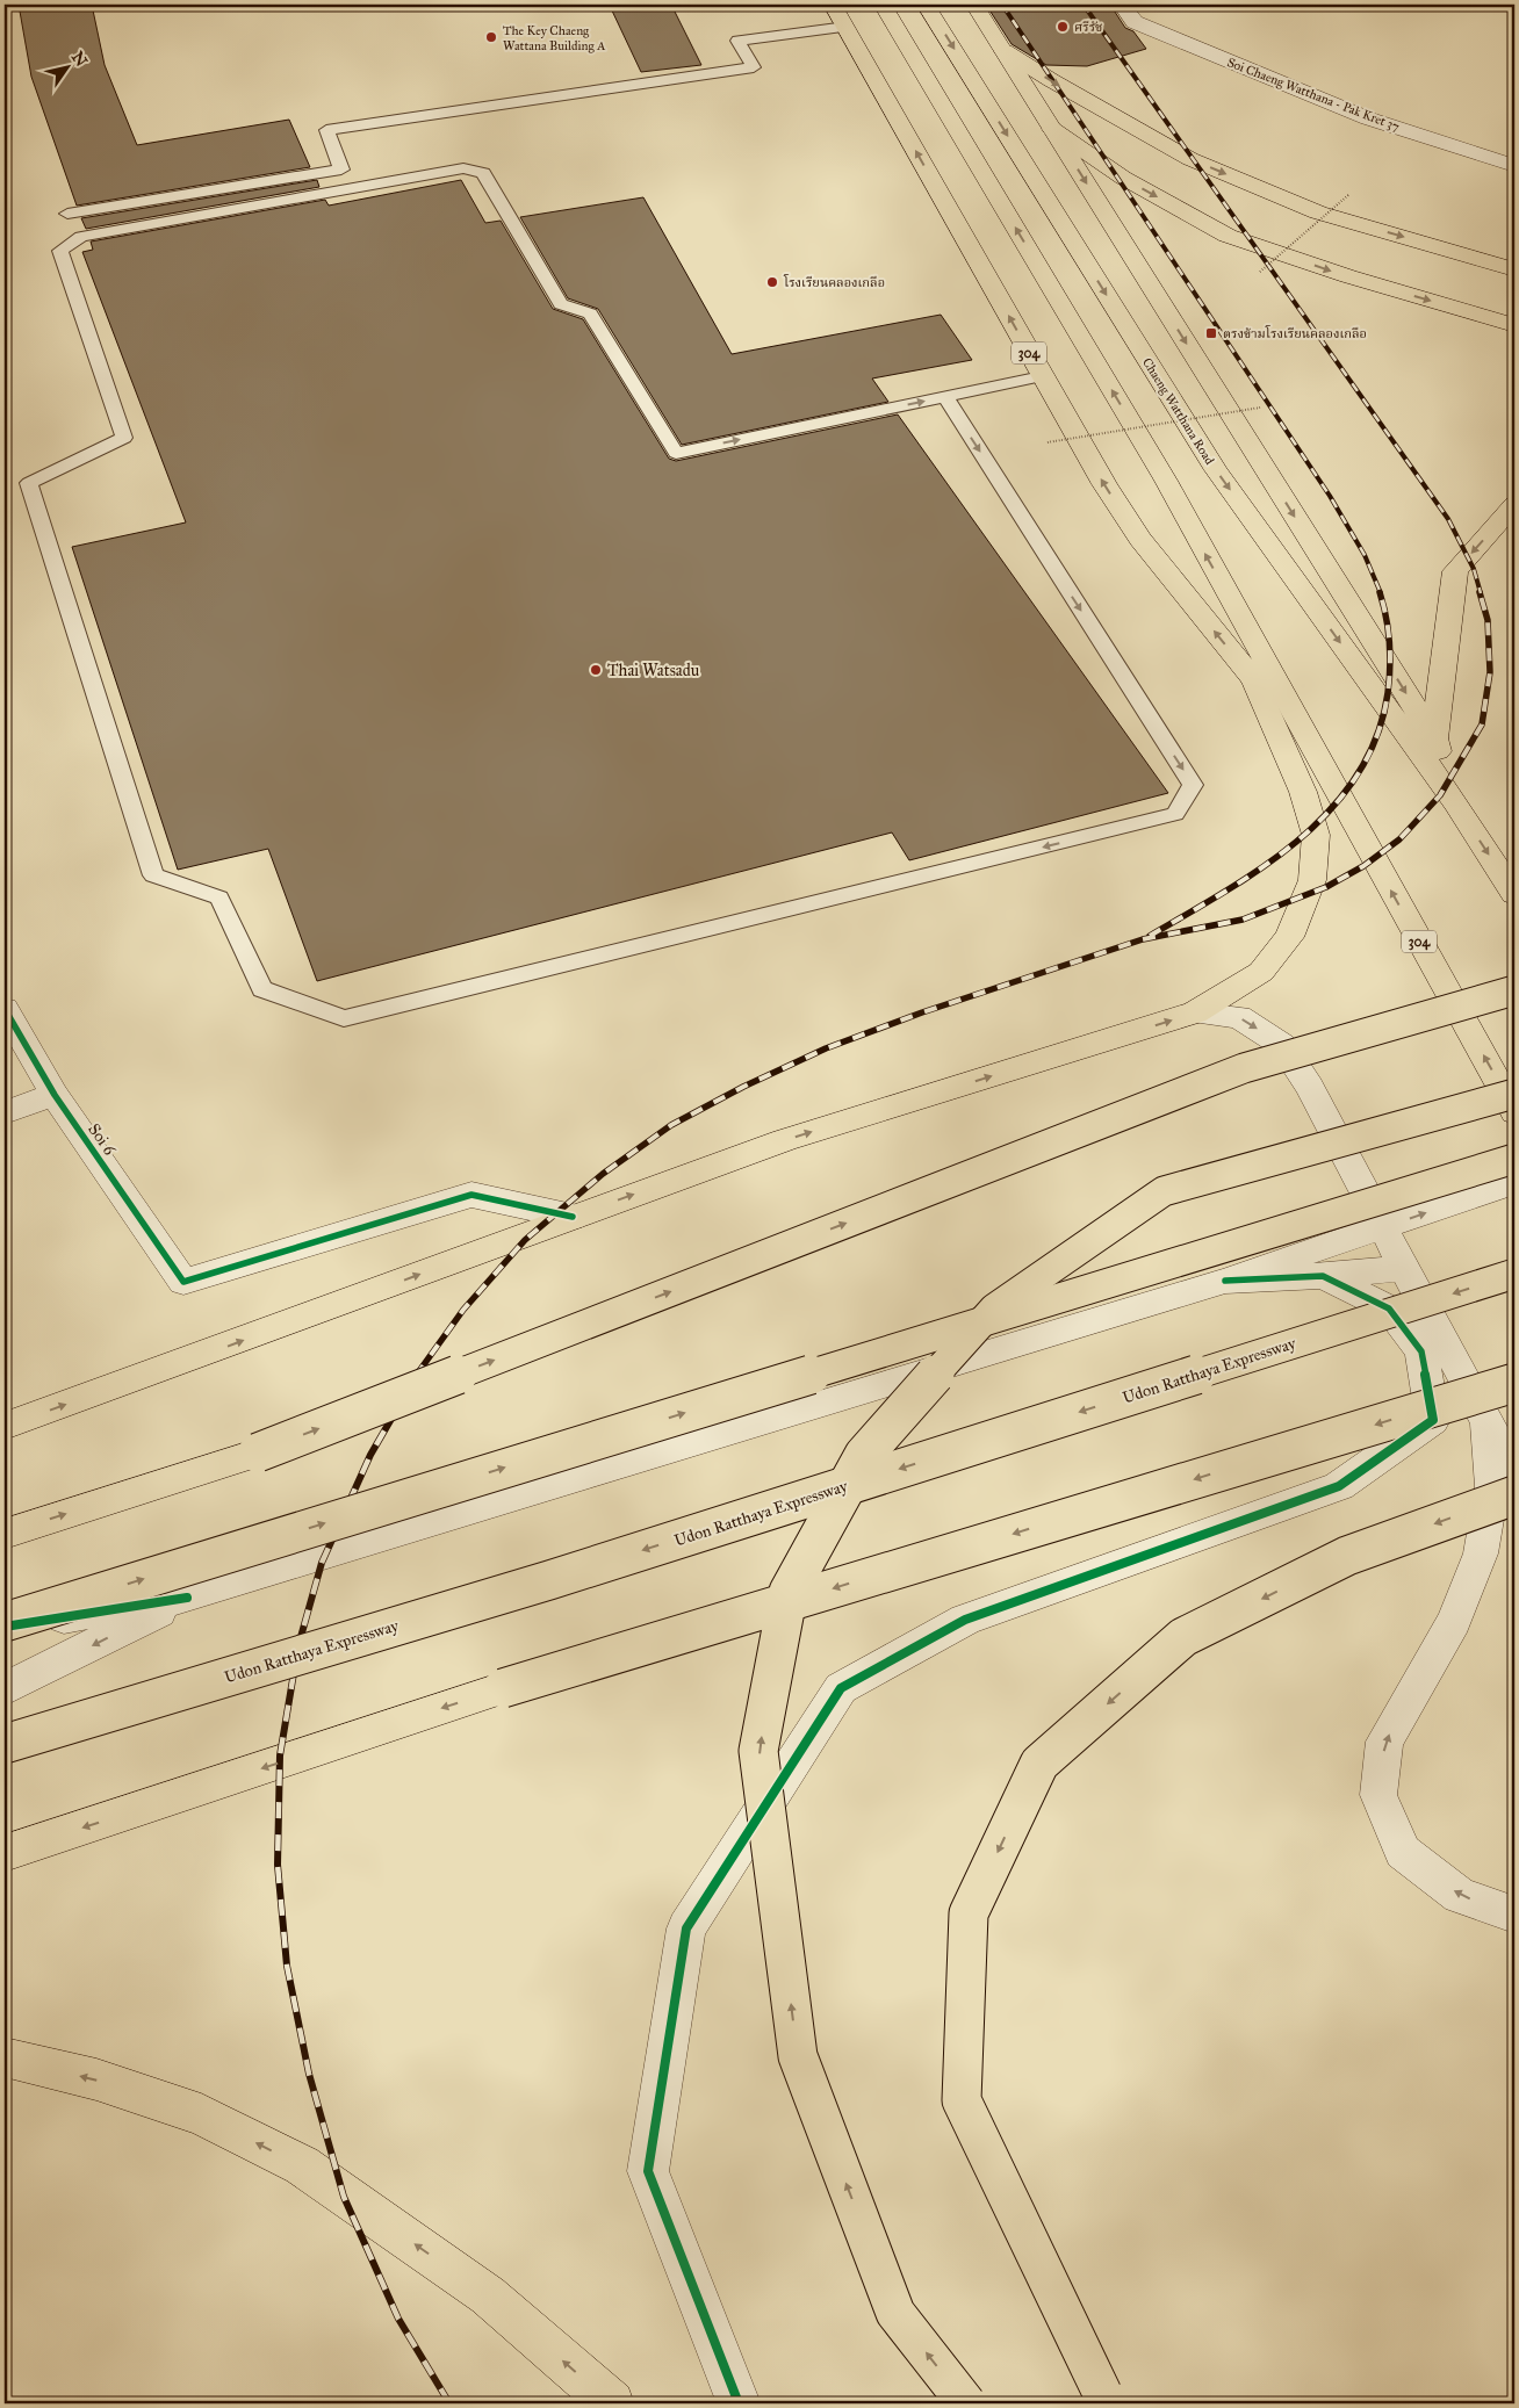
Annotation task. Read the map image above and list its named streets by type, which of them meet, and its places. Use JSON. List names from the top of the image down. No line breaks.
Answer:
{"streets":{"main road":["304","Chaeng Watthana Road","Udon Ratthaya Expressway"],"street":["Soi Chaeng Watthana - Pak Kret 37","Soi 6"]},"places":{"other":["ศรีรัช","The Key Chaeng Wattana Building A","โรงเรียนคลองเกลือ","Thai Watsadu"],"transit":["ตรงข้ามโรงเรียนคลองเกลือ"]},"north":"top right"}
